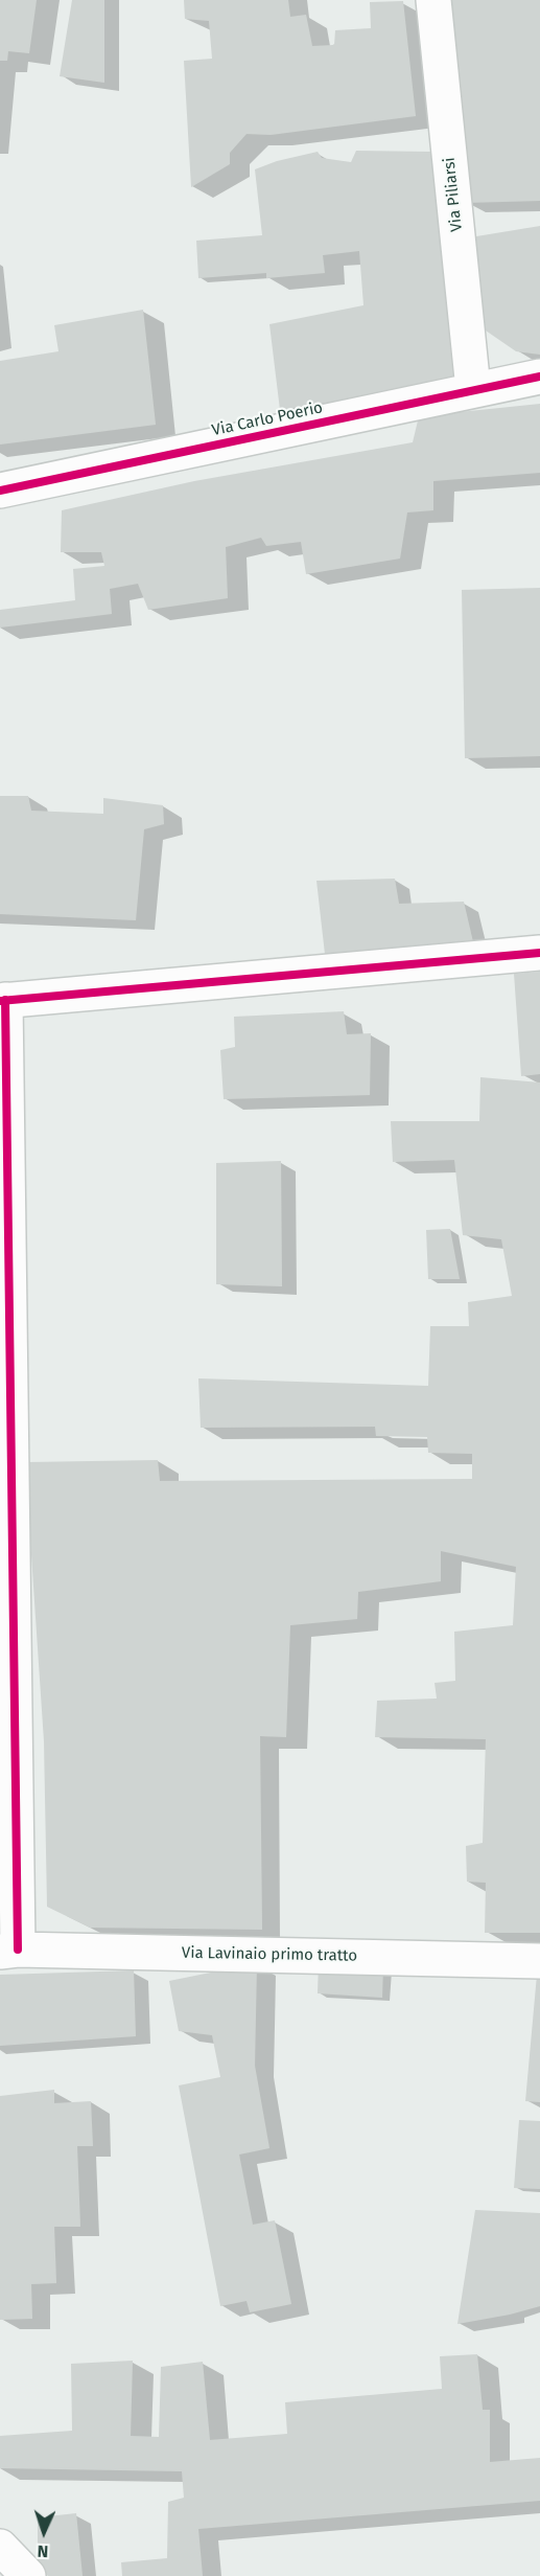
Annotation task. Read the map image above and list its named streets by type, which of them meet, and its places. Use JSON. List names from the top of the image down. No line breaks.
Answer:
{"streets":{"street":["Via Piliarsi","Via Carlo Poerio","Via Lavinaio primo tratto"]},"crossings":[["Via Piliarsi","Via Carlo Poerio"]],"north":"bottom"}
